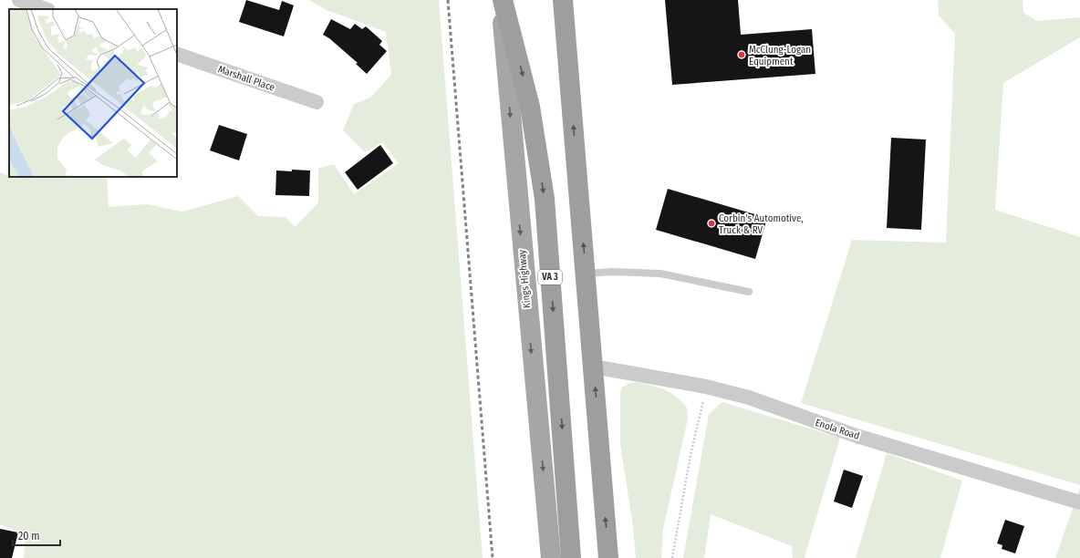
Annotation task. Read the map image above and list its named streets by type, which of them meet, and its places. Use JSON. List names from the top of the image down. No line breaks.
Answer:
{"streets":{"highway":["VA 3"],"main road":["Kings Highway"],"street":["Marshall Place","Enola Road"]},"crossings":[["VA 3","Kings Highway"]],"one_way":["Kings Highway"],"places":["McClung-Logan Equipment","Corbin's Automotive, Truck & RV"],"scale_bar":"20 m"}
